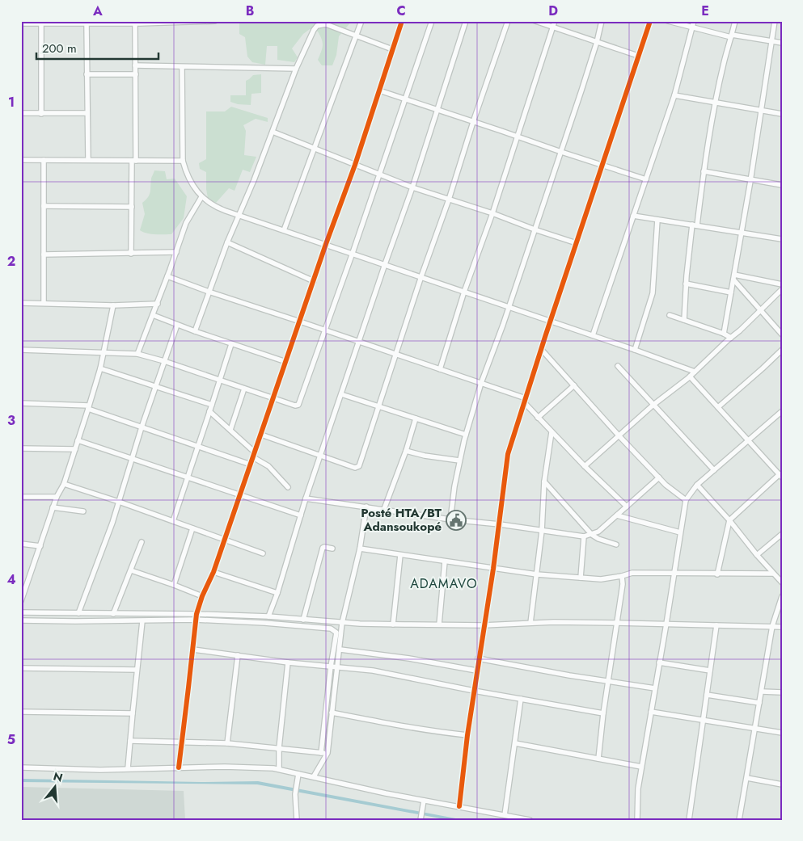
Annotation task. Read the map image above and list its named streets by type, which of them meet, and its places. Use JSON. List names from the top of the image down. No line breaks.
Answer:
{"districts":["ADAMAVO"],"places":{"public building":["Posté HTA/BT Adansoukopé"]},"scale_bar":"200 m","north":"top","grid":{"columns":["A","B","C","D","E"],"rows":["1","2","3","4","5"]}}
